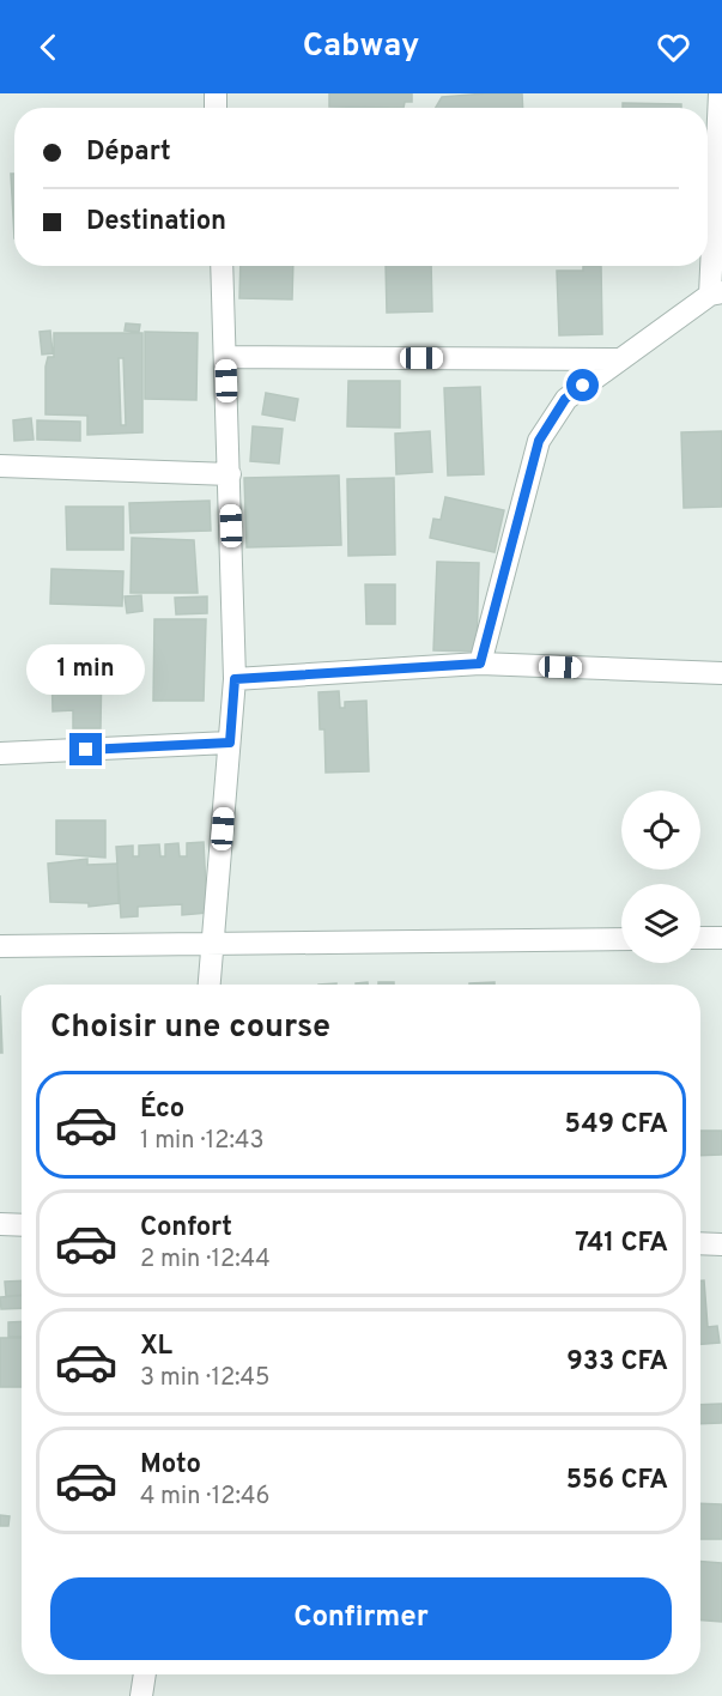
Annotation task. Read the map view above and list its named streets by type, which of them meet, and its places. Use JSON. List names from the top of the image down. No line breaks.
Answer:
{"page":{"header":"Cabway","banner":["Départ","Destination"],"bubble":"1 min","heading":"Choisir une course","list":[{"name":"Éco","note":"1 min · 12:43","value":"549 CFA"},{"name":"Confort","note":"2 min · 12:44","value":"741 CFA"},{"name":"XL","note":"3 min · 12:45","value":"933 CFA"},{"name":"Moto","note":"4 min · 12:46","value":"556 CFA"}],"buttons":"Confirmer"}}
